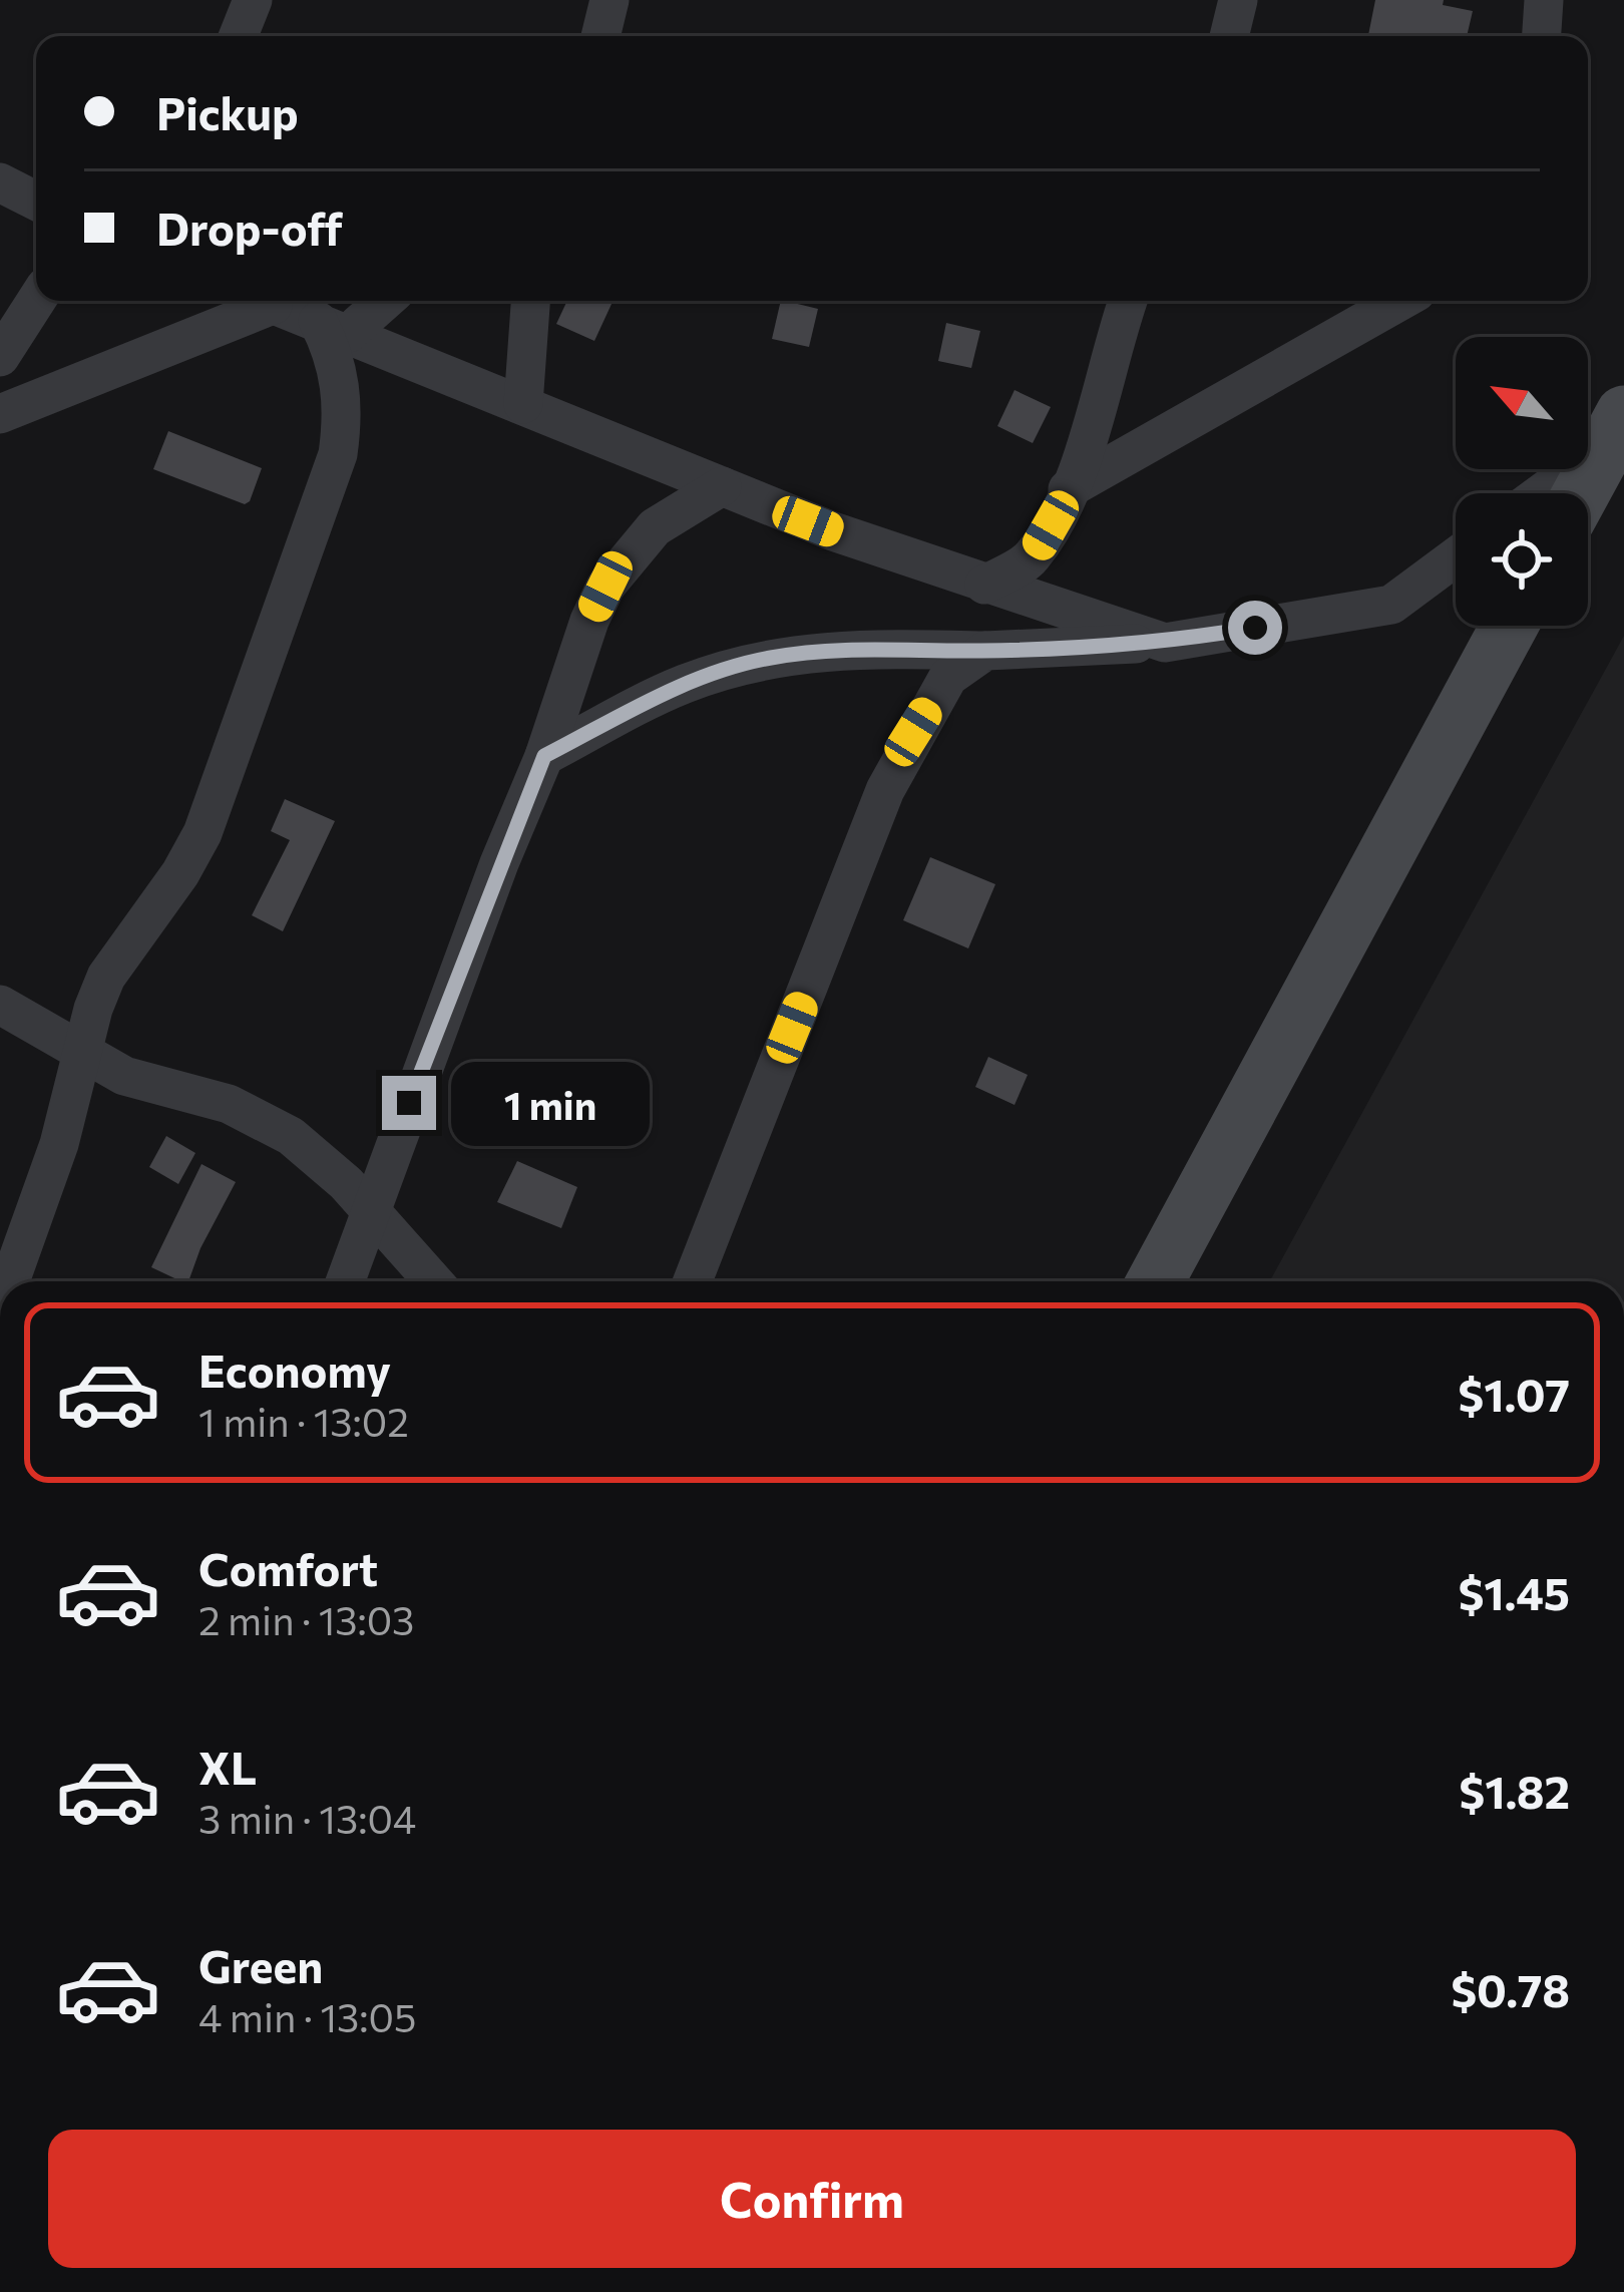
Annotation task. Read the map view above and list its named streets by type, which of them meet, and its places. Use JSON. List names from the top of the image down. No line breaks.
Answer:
{"north":"top left","page":{"banner":["Pickup","Drop-off"],"bubble":"1 min","list":[{"name":"Economy","note":"1 min · 13:02","value":"$1.07"},{"name":"Comfort","note":"2 min · 13:03","value":"$1.45"},{"name":"XL","note":"3 min · 13:04","value":"$1.82"},{"name":"Green","note":"4 min · 13:05","value":"$0.78"}],"buttons":"Confirm"}}
